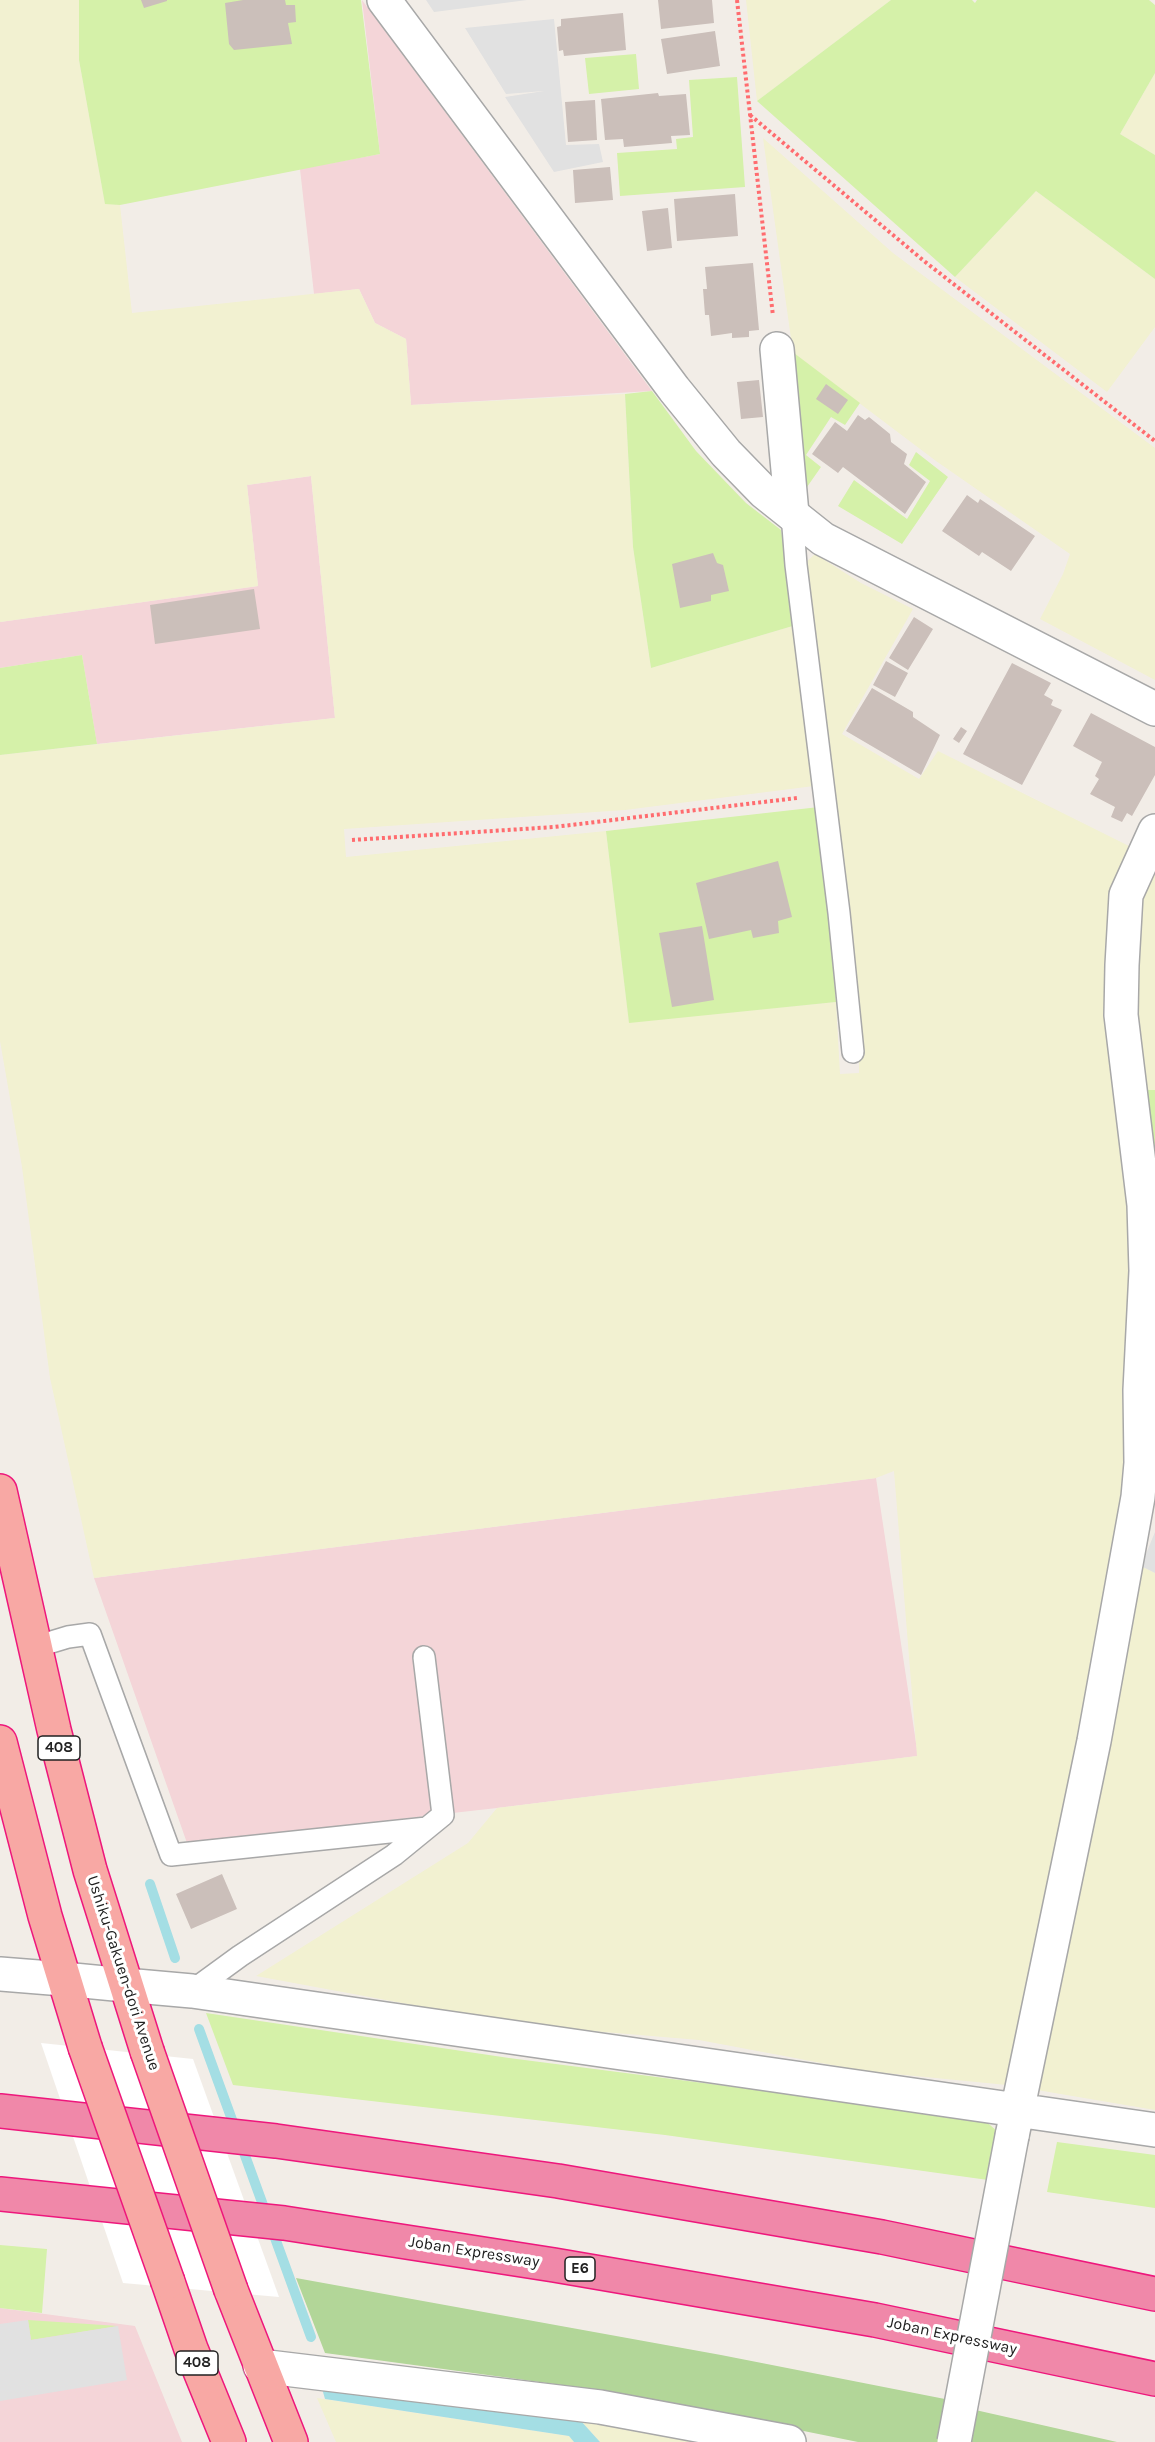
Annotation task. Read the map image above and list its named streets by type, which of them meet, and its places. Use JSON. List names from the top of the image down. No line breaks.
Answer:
{"streets":{"highway":["408","Ushiku-Gakuen-dori Avenue","Joban Expressway","E6"]}}
